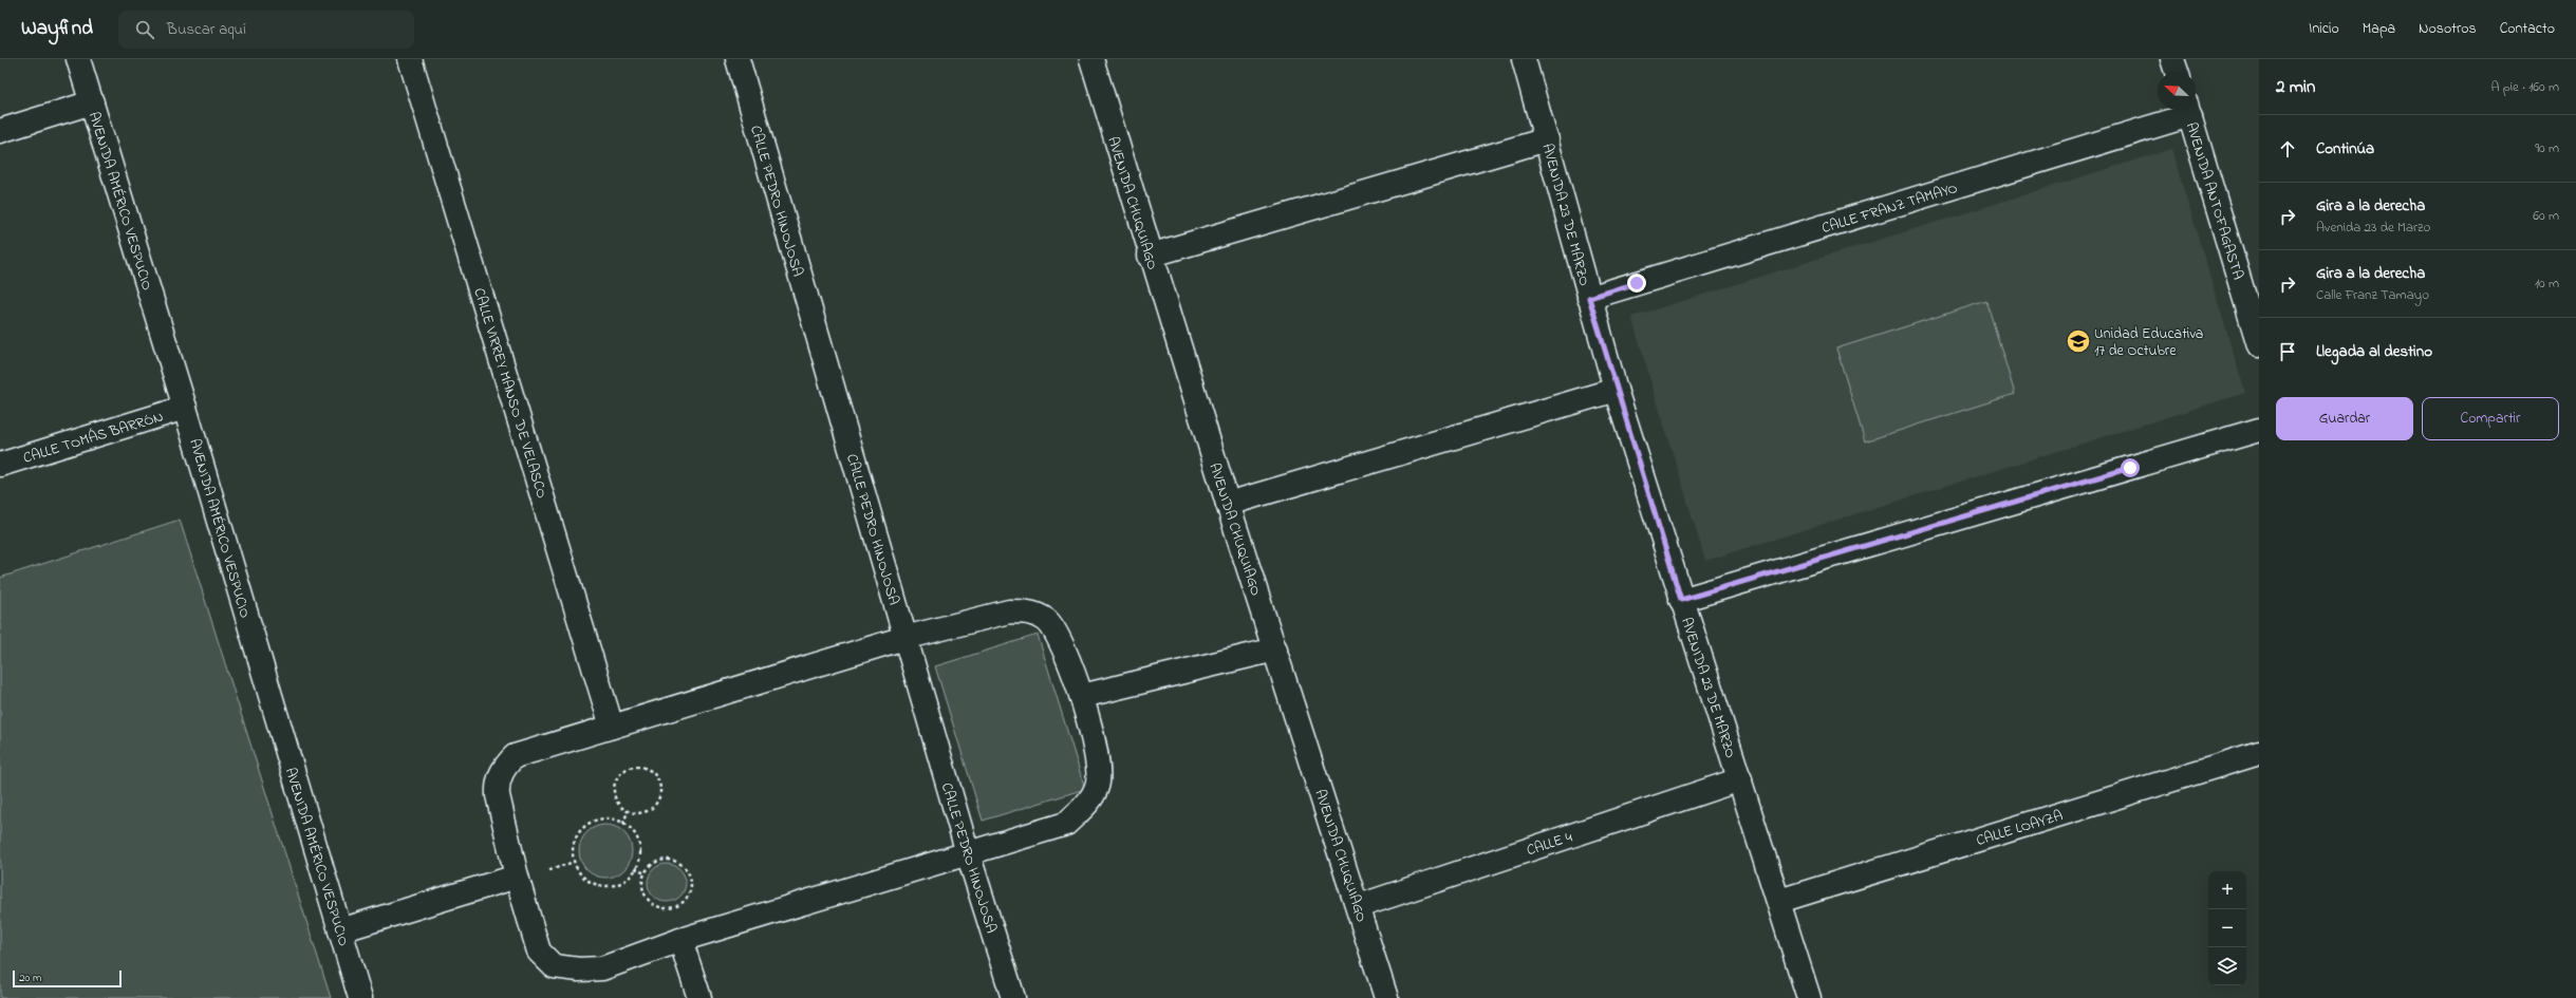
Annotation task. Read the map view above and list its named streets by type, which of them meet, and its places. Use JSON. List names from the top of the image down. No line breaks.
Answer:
{"streets":{"street":["AVENIDA AMÉRICO VESPUCIO","CALLE PEDRO HINOJOSA","AVENIDA ANTOFAGASTA","AVENIDA CHUQUIAGO","CALLE FRANZ TAMAYO","AVENIDA 23 DE MARZO","CALLE VIRREY MANSO DE VELASCO","CALLE TOMÁS BARRÓN","CALLE LOAYZA","CALLE 4"]},"crossings":[["AVENIDA AMÉRICO VESPUCIO","CALLE TOMÁS BARRÓN"],["AVENIDA ANTOFAGASTA","CALLE FRANZ TAMAYO"],["AVENIDA CHUQUIAGO","CALLE 4"],["CALLE FRANZ TAMAYO","AVENIDA 23 DE MARZO"],["AVENIDA 23 DE MARZO","CALLE LOAYZA"],["AVENIDA 23 DE MARZO","CALLE 4"]],"places":{"school or university":["Unidad Educativa 17 de Octubre"]},"scale_bar":"20 m","north":"top left","page":{"header":"Wayfind","search":"Buscar aquí","nav":["Inicio","Mapa","Nosotros","Contacto"],"heading":["2 min","A pie · 160 m"],"list":[["Continúa","90 m"],["Gira a la derecha","Avenida 23 de Marzo","60 m"],["Gira a la derecha","Calle Franz Tamayo","10 m"],"Llegada al destino"],"buttons":["Guardar","Compartir"],"map_buttons":["+","−"],"scale":"20 m"}}
